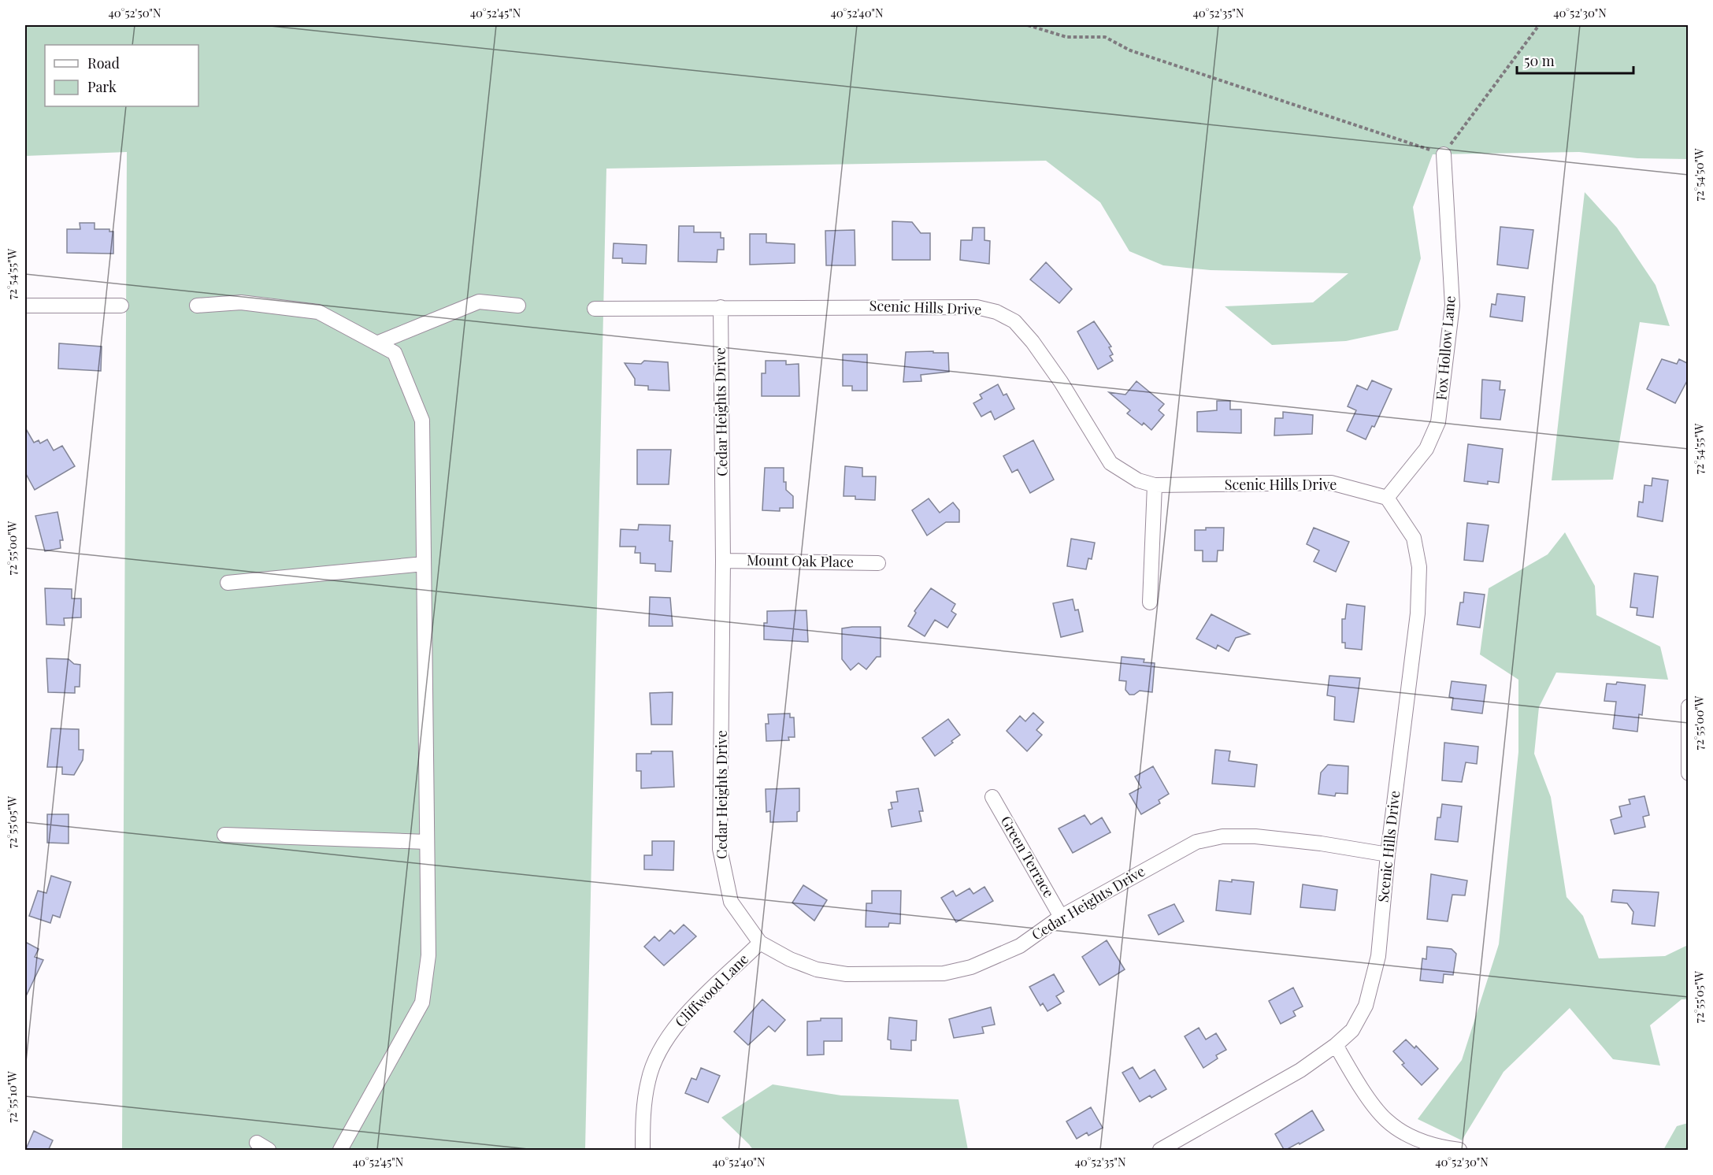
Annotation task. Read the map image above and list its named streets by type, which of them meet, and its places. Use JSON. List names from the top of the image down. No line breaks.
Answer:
{"streets":{"street":["Scenic Hills Drive","Fox Hollow Lane","Cedar Heights Drive","Mount Oak Place","Green Terrace","Cliffwood Lane"]},"crossings":[["Scenic Hills Drive","Fox Hollow Lane"],["Scenic Hills Drive","Cedar Heights Drive"],["Cedar Heights Drive","Mount Oak Place"],["Cedar Heights Drive","Green Terrace"],["Cedar Heights Drive","Cliffwood Lane"]],"legend":["Road","Park"],"scale_bar":"50 m","coordinates":["40°52'50\"N","40°52'45\"N","40°52'40\"N","40°52'35\"N","40°52'30\"N","72°54'50\"W","72°54'55\"W","72°55'00\"W","72°55'05\"W","72°55'10\"W"]}
